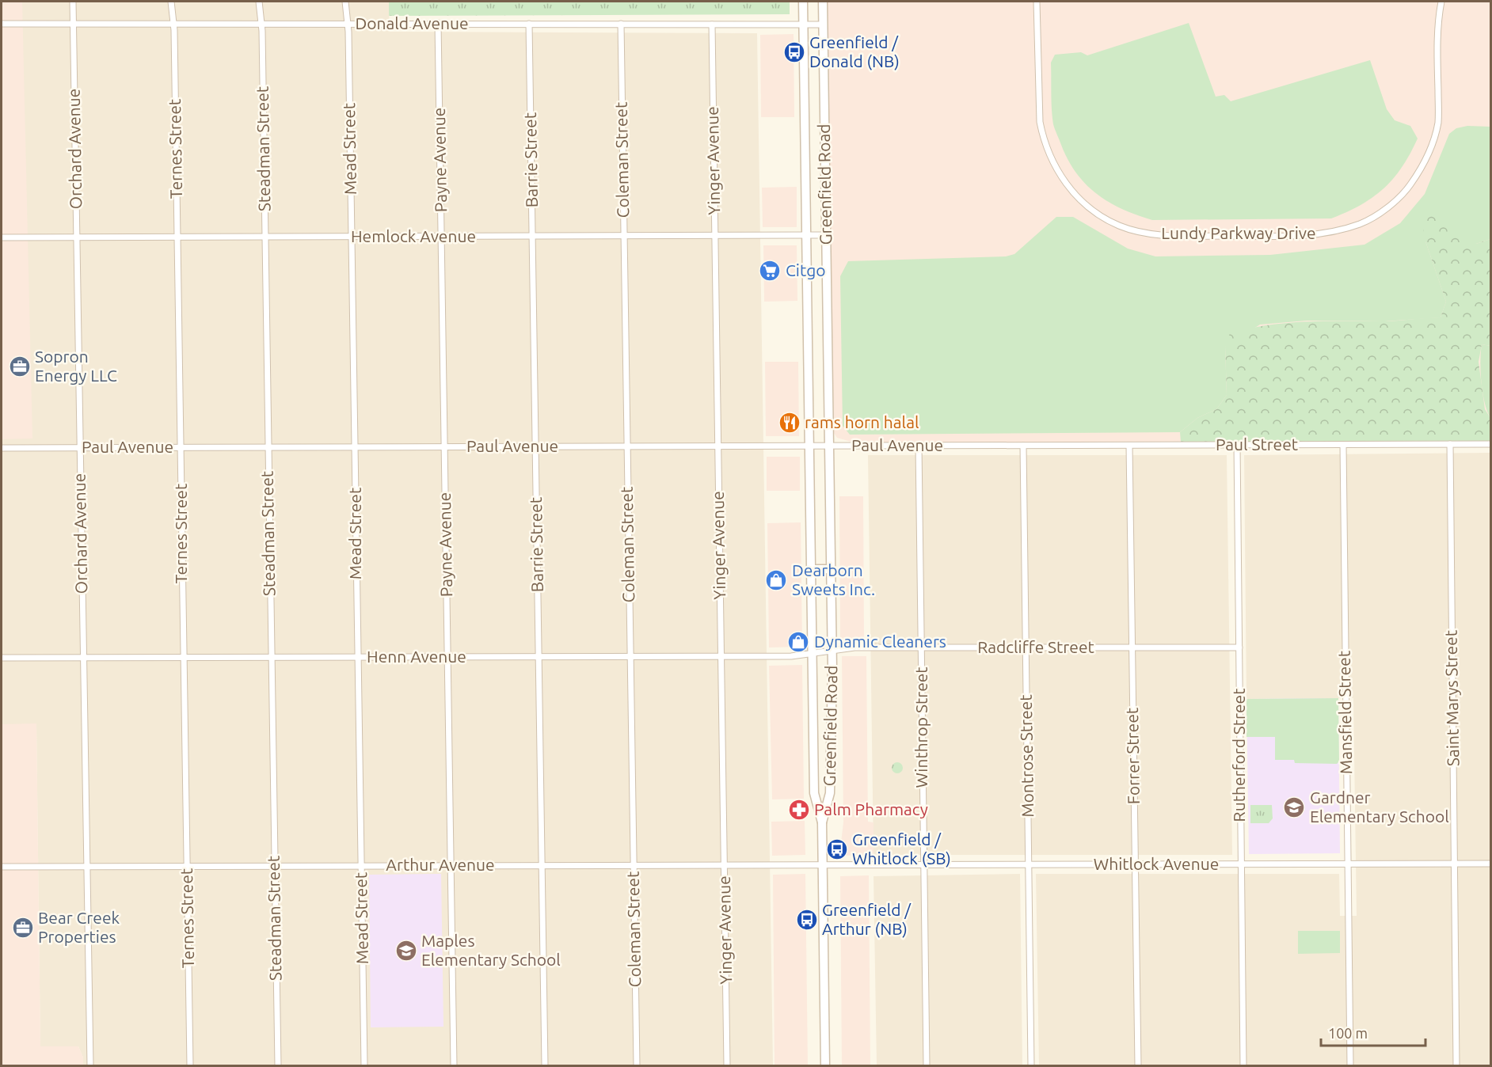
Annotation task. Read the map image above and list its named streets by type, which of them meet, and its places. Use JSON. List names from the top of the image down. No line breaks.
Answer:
{"streets":{"main road":["Greenfield Road"],"street":["Donald Avenue","Orchard Avenue","Ternes Street","Steadman Street","Mead Street","Payne Avenue","Barrie Street","Coleman Street","Yinger Avenue","Lundy Parkway Drive","Hemlock Avenue","Paul Street","Paul Avenue","Radcliffe Street","Henn Avenue","Saint Marys Street","Mansfield Street","Winthrop Street","Rutherford Street","Montrose Street","Forrer Street","Whitlock Avenue","Arthur Avenue"]},"crossings":[["Donald Avenue","Orchard Avenue"],["Donald Avenue","Ternes Street"],["Donald Avenue","Steadman Street"],["Donald Avenue","Mead Street"],["Donald Avenue","Payne Avenue"],["Donald Avenue","Barrie Street"],["Donald Avenue","Coleman Street"],["Donald Avenue","Yinger Avenue"],["Donald Avenue","Greenfield Road"],["Orchard Avenue","Hemlock Avenue"],["Orchard Avenue","Paul Avenue"],["Orchard Avenue","Henn Avenue"],["Orchard Avenue","Arthur Avenue"],["Ternes Street","Hemlock Avenue"],["Ternes Street","Paul Avenue"],["Ternes Street","Henn Avenue"],["Ternes Street","Arthur Avenue"],["Steadman Street","Hemlock Avenue"],["Steadman Street","Paul Avenue"],["Steadman Street","Henn Avenue"],["Steadman Street","Arthur Avenue"],["Mead Street","Hemlock Avenue"],["Mead Street","Paul Avenue"],["Mead Street","Henn Avenue"],["Mead Street","Arthur Avenue"],["Payne Avenue","Hemlock Avenue"],["Payne Avenue","Paul Avenue"],["Payne Avenue","Henn Avenue"],["Payne Avenue","Arthur Avenue"],["Barrie Street","Hemlock Avenue"],["Barrie Street","Paul Avenue"],["Barrie Street","Henn Avenue"],["Barrie Street","Arthur Avenue"],["Coleman Street","Hemlock Avenue"],["Coleman Street","Paul Avenue"],["Coleman Street","Henn Avenue"],["Coleman Street","Arthur Avenue"],["Yinger Avenue","Hemlock Avenue"],["Yinger Avenue","Paul Avenue"],["Yinger Avenue","Henn Avenue"],["Yinger Avenue","Arthur Avenue"],["Greenfield Road","Hemlock Avenue"],["Greenfield Road","Paul Avenue"],["Greenfield Road","Radcliffe Street"],["Greenfield Road","Henn Avenue"],["Greenfield Road","Whitlock Avenue"],["Greenfield Road","Arthur Avenue"],["Paul Street","Paul Avenue"],["Paul Street","Saint Marys Street"],["Paul Street","Mansfield Street"],["Paul Street","Rutherford Street"],["Paul Street","Montrose Street"],["Paul Street","Forrer Street"],["Paul Avenue","Winthrop Street"],["Paul Avenue","Montrose Street"],["Radcliffe Street","Henn Avenue"],["Radcliffe Street","Winthrop Street"],["Radcliffe Street","Rutherford Street"],["Radcliffe Street","Montrose Street"],["Radcliffe Street","Forrer Street"],["Saint Marys Street","Whitlock Avenue"],["Mansfield Street","Whitlock Avenue"],["Winthrop Street","Whitlock Avenue"],["Rutherford Street","Whitlock Avenue"],["Montrose Street","Whitlock Avenue"],["Forrer Street","Whitlock Avenue"],["Whitlock Avenue","Arthur Avenue"]],"places":{"bus stop":["Greenfield / Donald (NB)","Greenfield / Whitlock (SB)","Greenfield / Arthur (NB)"],"supermarket":["Citgo"],"office":["Sopron Energy LLC","Bear Creek Properties"],"restaurant":["rams horn halal"],"shop":["Dearborn Sweets Inc.","Dynamic Cleaners"],"school or university":["Gardner Elementary School","Maples Elementary School"],"pharmacy":["Palm Pharmacy"]},"scale_bar":"100 m"}
